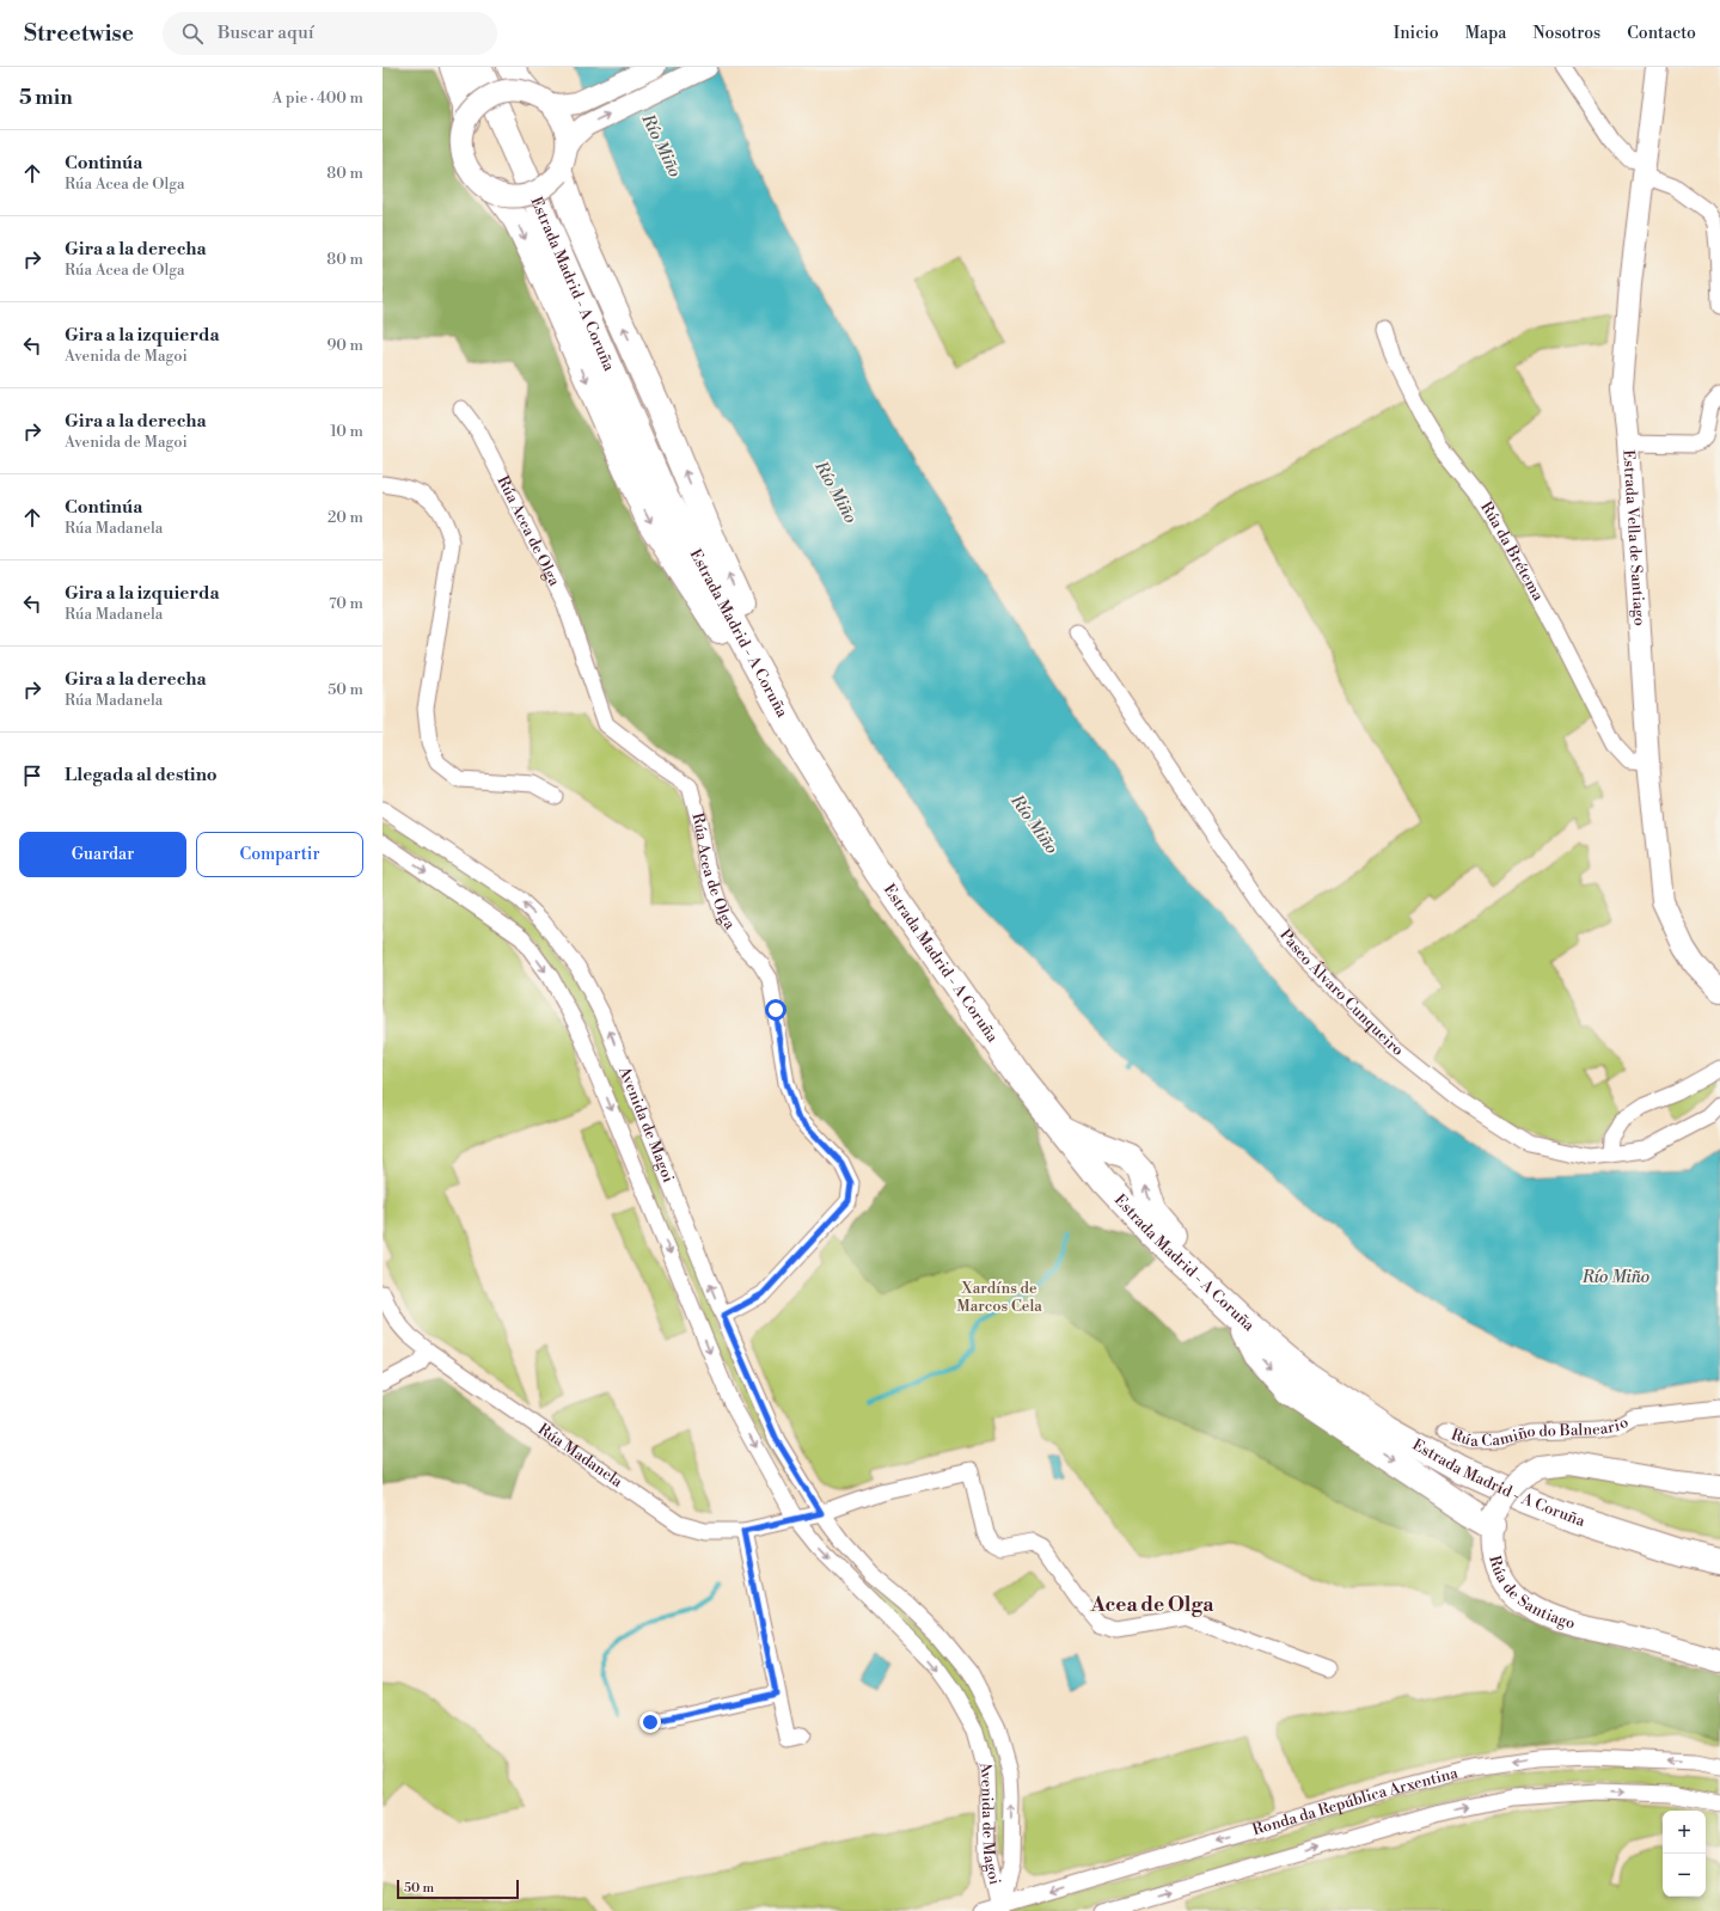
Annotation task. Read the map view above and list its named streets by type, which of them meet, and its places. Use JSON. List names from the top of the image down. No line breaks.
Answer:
{"streets":{"highway":["Estrada Madrid - A Coruña"],"street":["Rúa Acea de Olga","Estrada Vella de Santiago","Rúa da Brétema","Paseo Álvaro Cunqueiro","Avenida de Magoi","Rúa Camiño do Balneario","Rúa Madanela","Rúa de Santiago","Ronda da República Arxentina"]},"crossings":[["Rúa Acea de Olga","Avenida de Magoi"],["Estrada Vella de Santiago","Rúa da Brétema"],["Avenida de Magoi","Rúa Madanela"],["Avenida de Magoi","Ronda da República Arxentina"]],"districts":["Acea de Olga"],"water":["Río Miño"],"parks":["Xardíns de Marcos Cela"],"scale_bar":"50 m","page":{"header":"Streetwise","search":"Buscar aquí","nav":["Inicio","Mapa","Nosotros","Contacto"],"heading":["5 min","A pie · 400 m"],"list":[["Continúa","Rúa Acea de Olga","80 m"],["Gira a la derecha","Rúa Acea de Olga","80 m"],["Gira a la izquierda","Avenida de Magoi","90 m"],["Gira a la derecha","Avenida de Magoi","10 m"],["Continúa","Rúa Madanela","20 m"],["Gira a la izquierda","Rúa Madanela","70 m"],["Gira a la derecha","Rúa Madanela","50 m"],"Llegada al destino"],"buttons":["Guardar","Compartir"],"map_buttons":["+","−"],"scale":"50 m"}}
